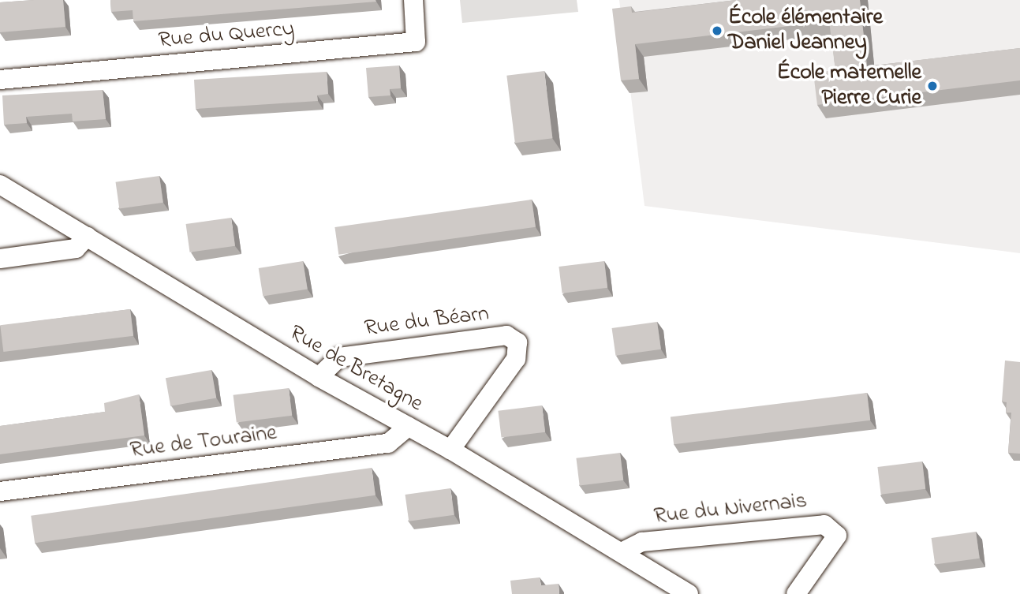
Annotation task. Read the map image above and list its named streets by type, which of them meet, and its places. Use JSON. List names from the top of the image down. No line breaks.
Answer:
{"streets":{"street":["Rue du Quercy","Rue du Béarn","Rue de Bretagne","Rue de Touraine","Rue du Nivernais"]},"crossings":[["Rue du Béarn","Rue de Bretagne"],["Rue de Bretagne","Rue de Touraine"],["Rue de Bretagne","Rue du Nivernais"]],"places":["École élémentaire Daniel Jeanney","École maternelle Pierre Curie"]}
